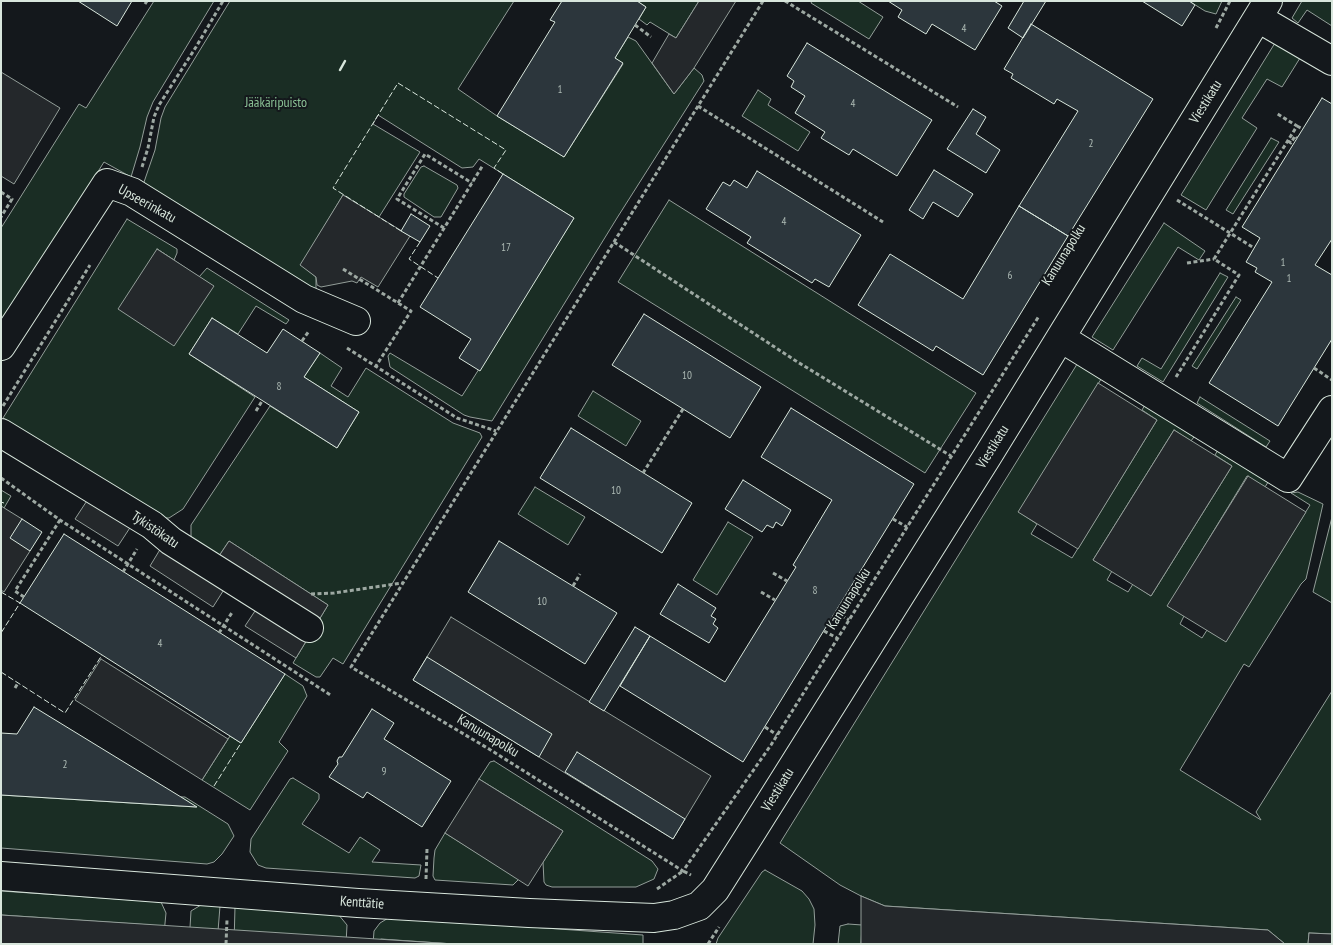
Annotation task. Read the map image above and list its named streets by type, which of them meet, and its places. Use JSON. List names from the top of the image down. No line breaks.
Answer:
{"streets":{"street":["Viestikatu","Upseerinkatu","Tykistökatu","Kenttätie"],"path":["Kanuunapolku"]},"crossings":[["Viestikatu","Kenttätie"]],"parks":["Jääkäripuisto"],"house_numbers":["4","1","4","2","4","17","1","6","1","10","8","10","8","10","4","2","9"]}
